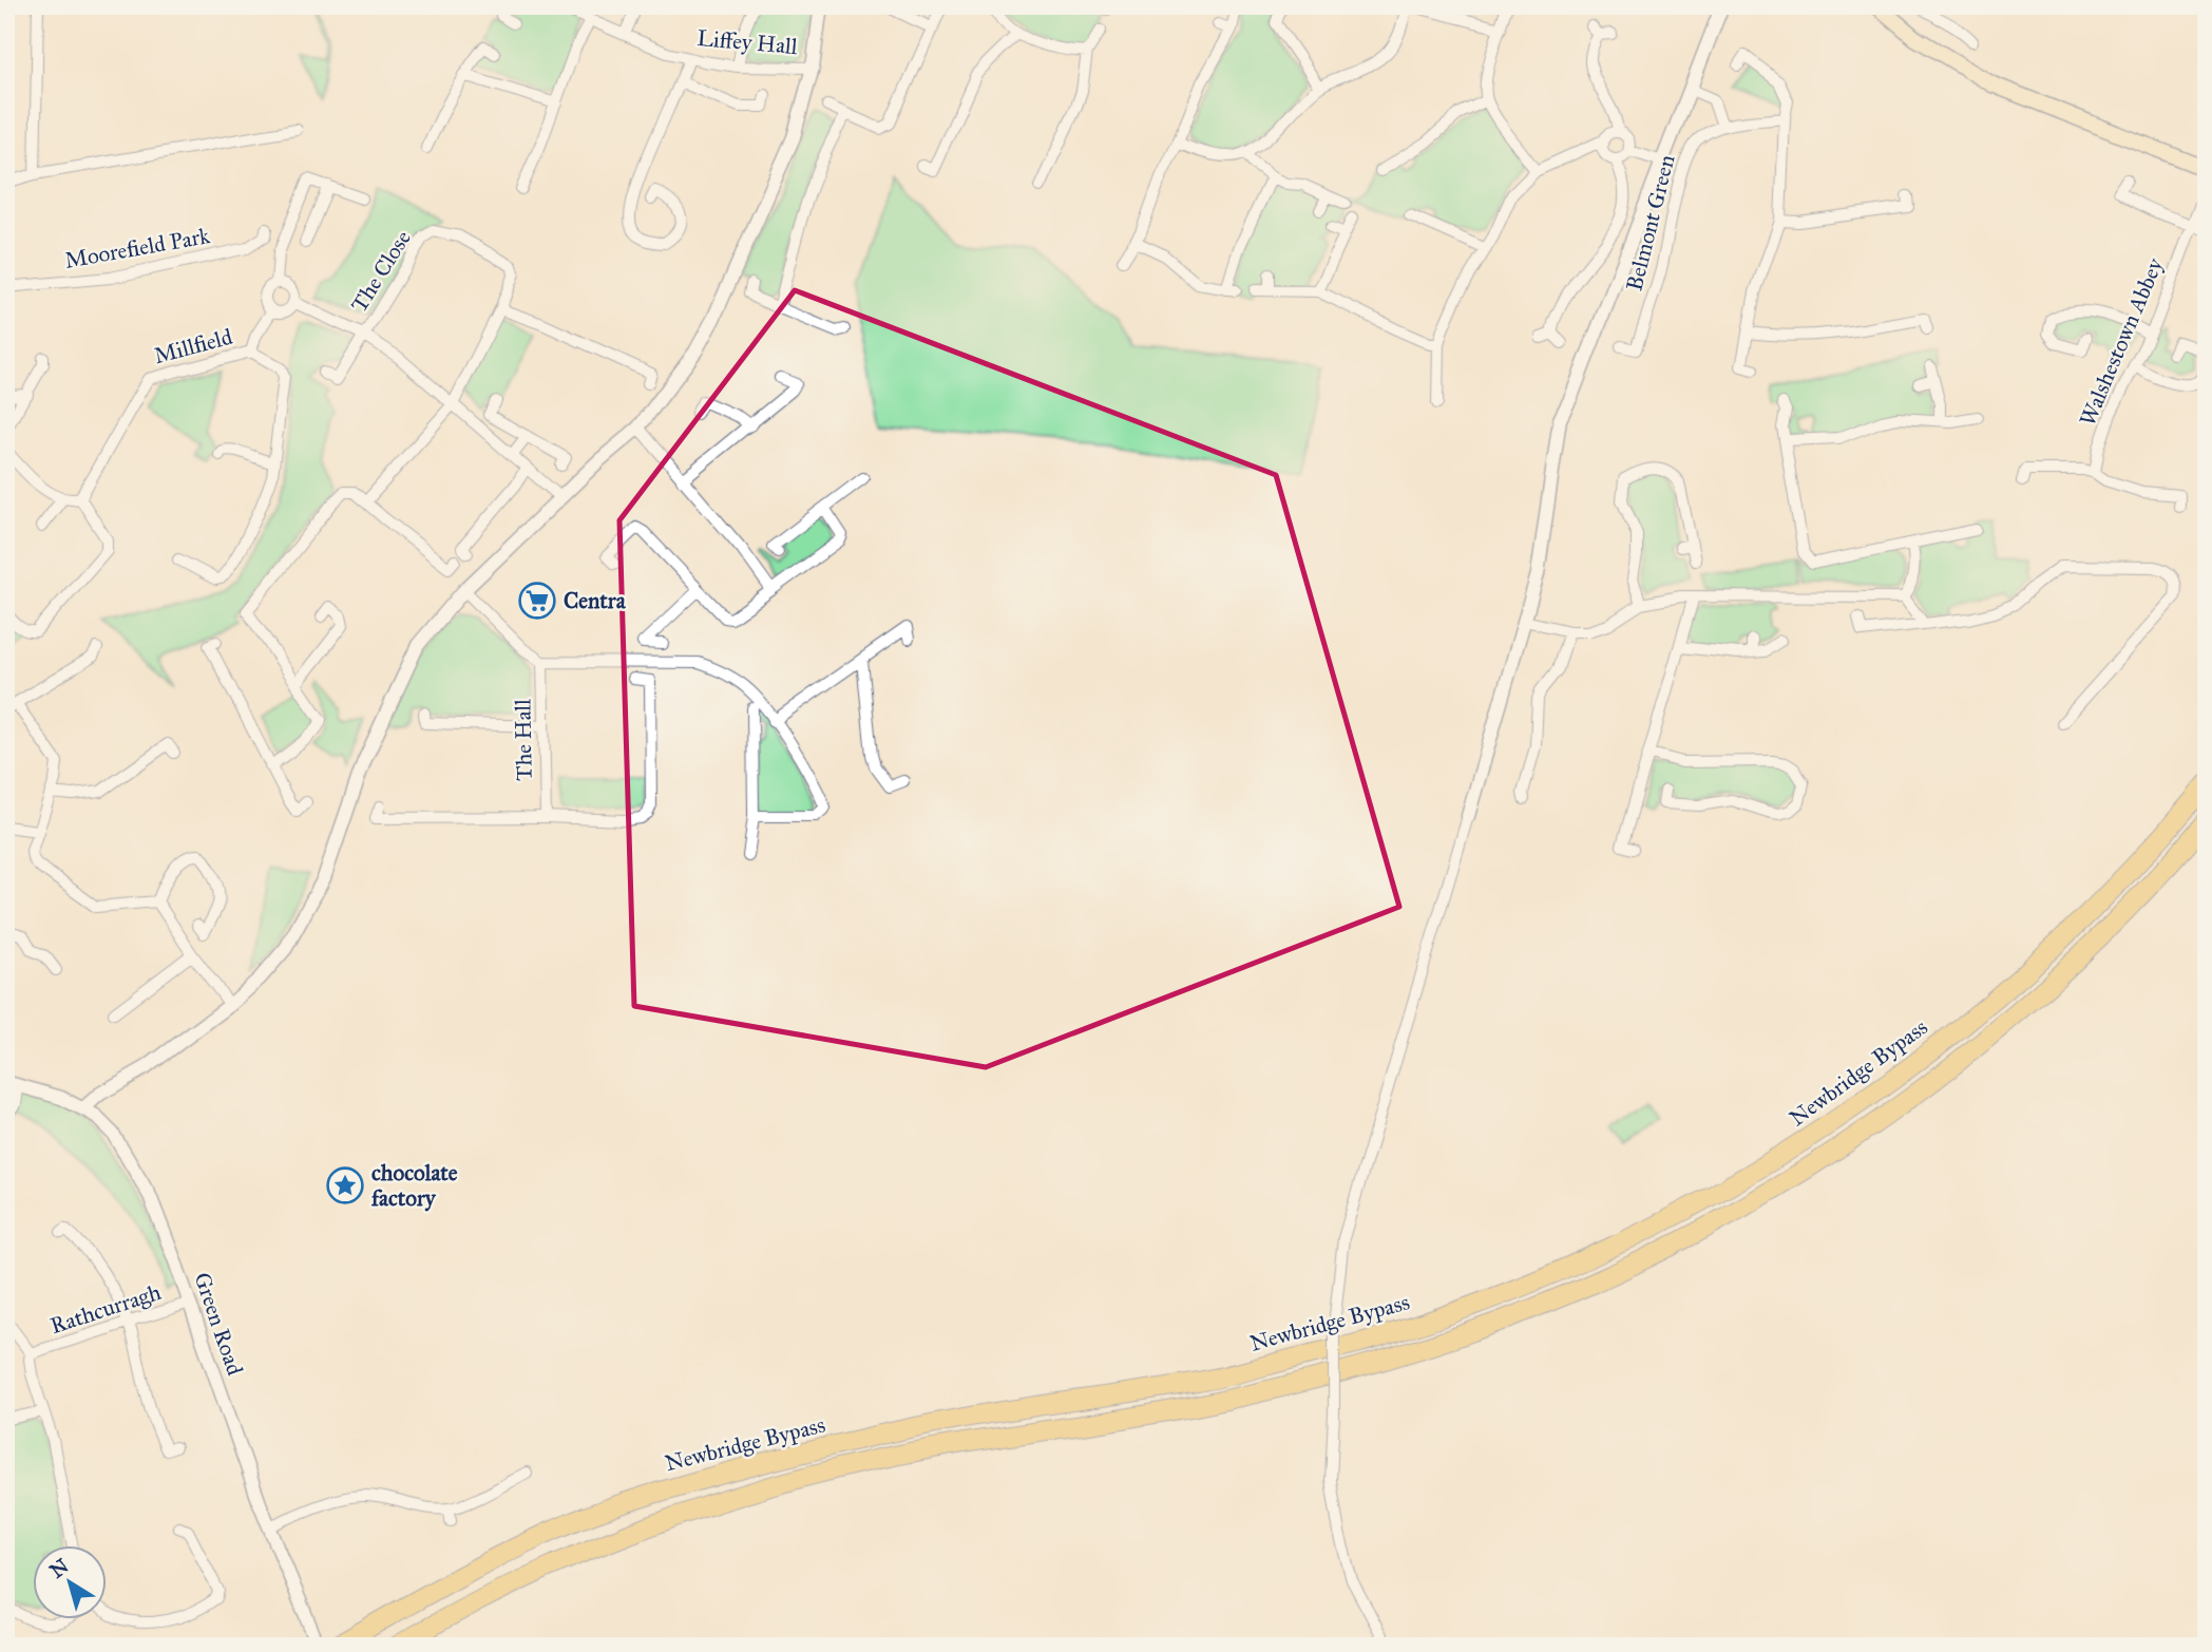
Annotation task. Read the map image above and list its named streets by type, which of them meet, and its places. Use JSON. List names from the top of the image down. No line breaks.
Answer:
{"streets":{"highway":["Newbridge Bypass"],"street":["Liffey Hall","Belmont Green","Moorefield Park","The Close","Walshestown Abbey","Millfield","The Hall","Rathcurragh","Green Road"]},"crossings":[["The Close","Millfield"],["Rathcurragh","Green Road"]],"places":{"supermarket":["Centra"],"place":["chocolate factory"]},"north":"top left"}
